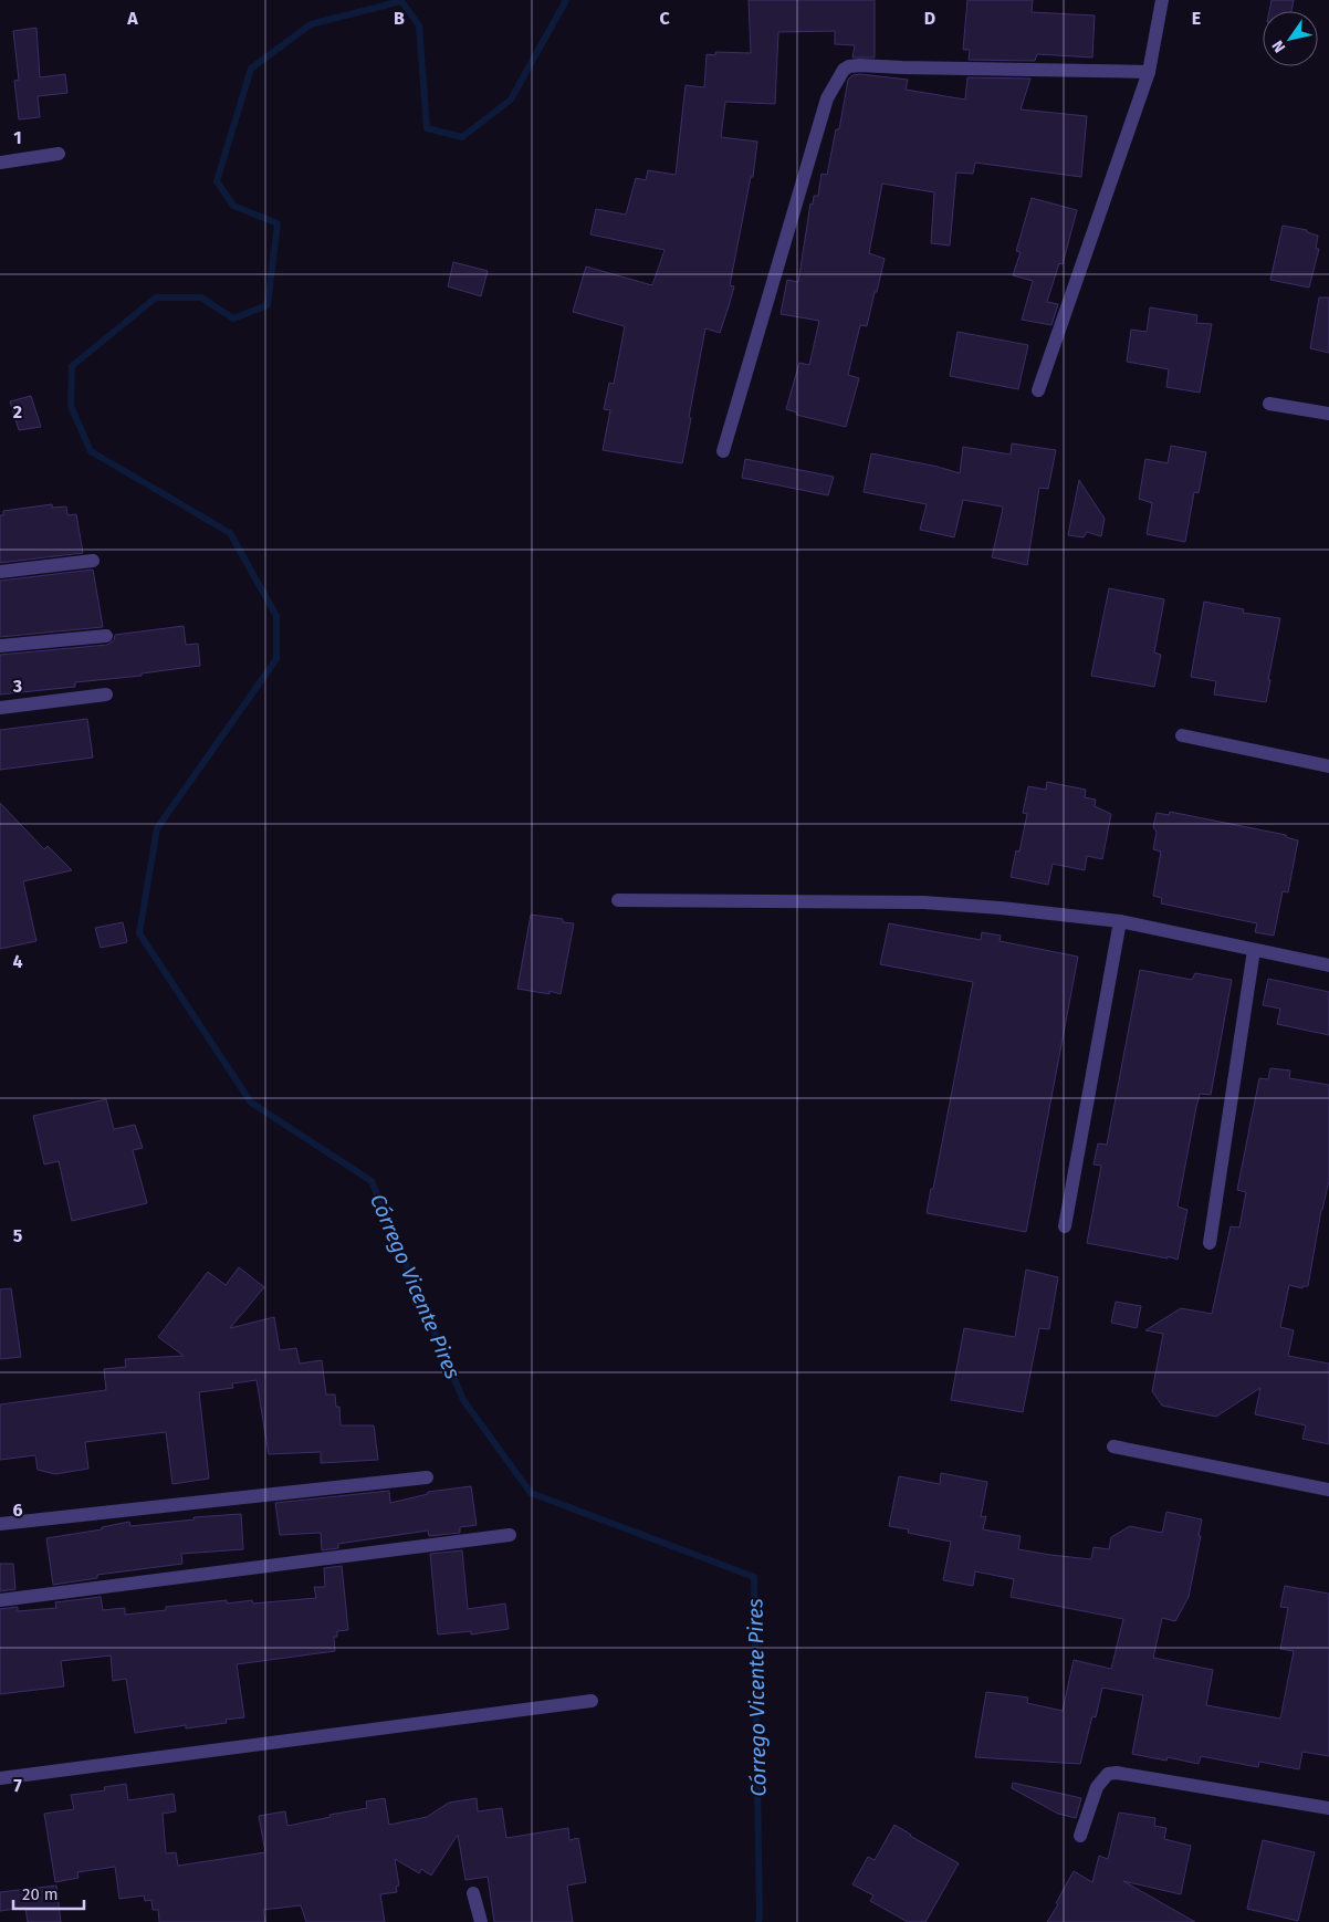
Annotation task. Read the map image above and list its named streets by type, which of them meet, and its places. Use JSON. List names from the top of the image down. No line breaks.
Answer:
{"water":["Córrego Vicente Pires"],"scale_bar":"20 m","north":"bottom left","grid":{"columns":["A","B","C","D","E"],"rows":["1","2","3","4","5","6","7"]}}
